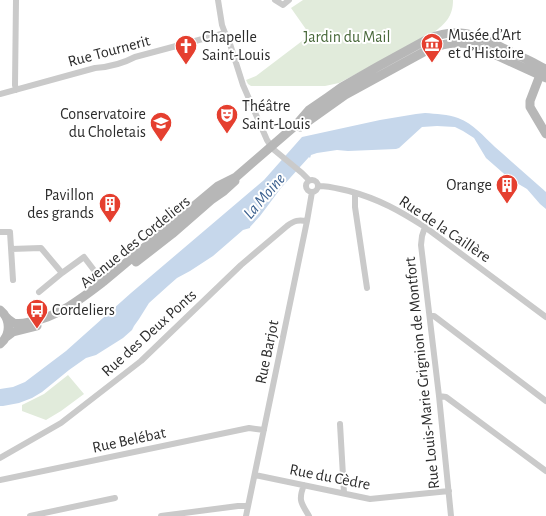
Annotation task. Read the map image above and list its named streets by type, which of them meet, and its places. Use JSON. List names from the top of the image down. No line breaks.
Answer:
{"streets":{"main road":["Avenue des Cordeliers"],"street":["Rue Tournerit","Rue de la Caillère","Rue des Deux Ponts","Rue Barjot","Rue Louis-Marie Grignion de Montfort","Rue Belébat","Rue du Cèdre"]},"crossings":[["Rue de la Caillère","Rue Barjot"],["Rue de la Caillère","Rue Louis-Marie Grignion de Montfort"],["Rue des Deux Ponts","Rue Barjot"],["Rue Barjot","Rue Belébat"],["Rue Barjot","Rue du Cèdre"],["Rue Louis-Marie Grignion de Montfort","Rue du Cèdre"]],"water":["La Moine"],"parks":["Jardin du Mail"],"places":{"museum":["Musée d’Art et d’Histoire"],"church":["Chapelle Saint-Louis"],"theatre":["Théâtre Saint-Louis"],"school or university":["Conservatoire du Choletais"],"building":["Orange","Pavillon des grands"],"bus stop":["Cordeliers"]}}
